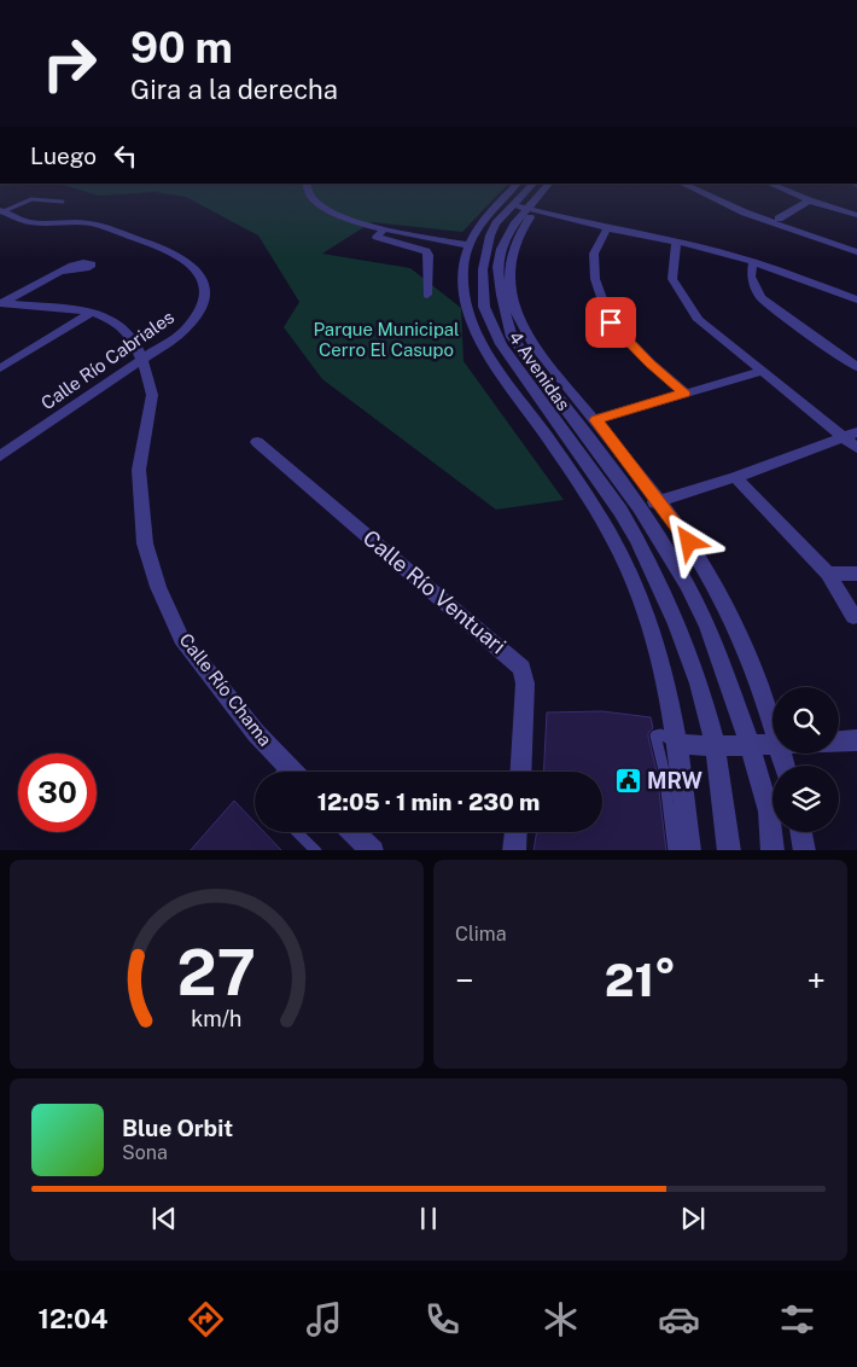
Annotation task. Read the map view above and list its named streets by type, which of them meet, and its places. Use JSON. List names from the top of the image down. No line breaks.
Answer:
{"streets":{"street":["Calle Río Cabriales","4 Avenidas","Calle Río Ventuari","Calle Río Chama"]},"crossings":[["Calle Río Cabriales","Calle Río Chama"]],"parks":["Parque Municipal Cerro El Casupo"],"places":{"public building":["MRW"]},"page":{"turn":["90 m","Gira a la derecha"],"then":"Luego","limit":"30","trip":"12:05 · 1 min · 230 m","tile":"Clima","heat":["−","21°","+"],"song":["Blue Orbit","Sona"],"tabs":"12:04","gauge":["27","km/h"]}}
